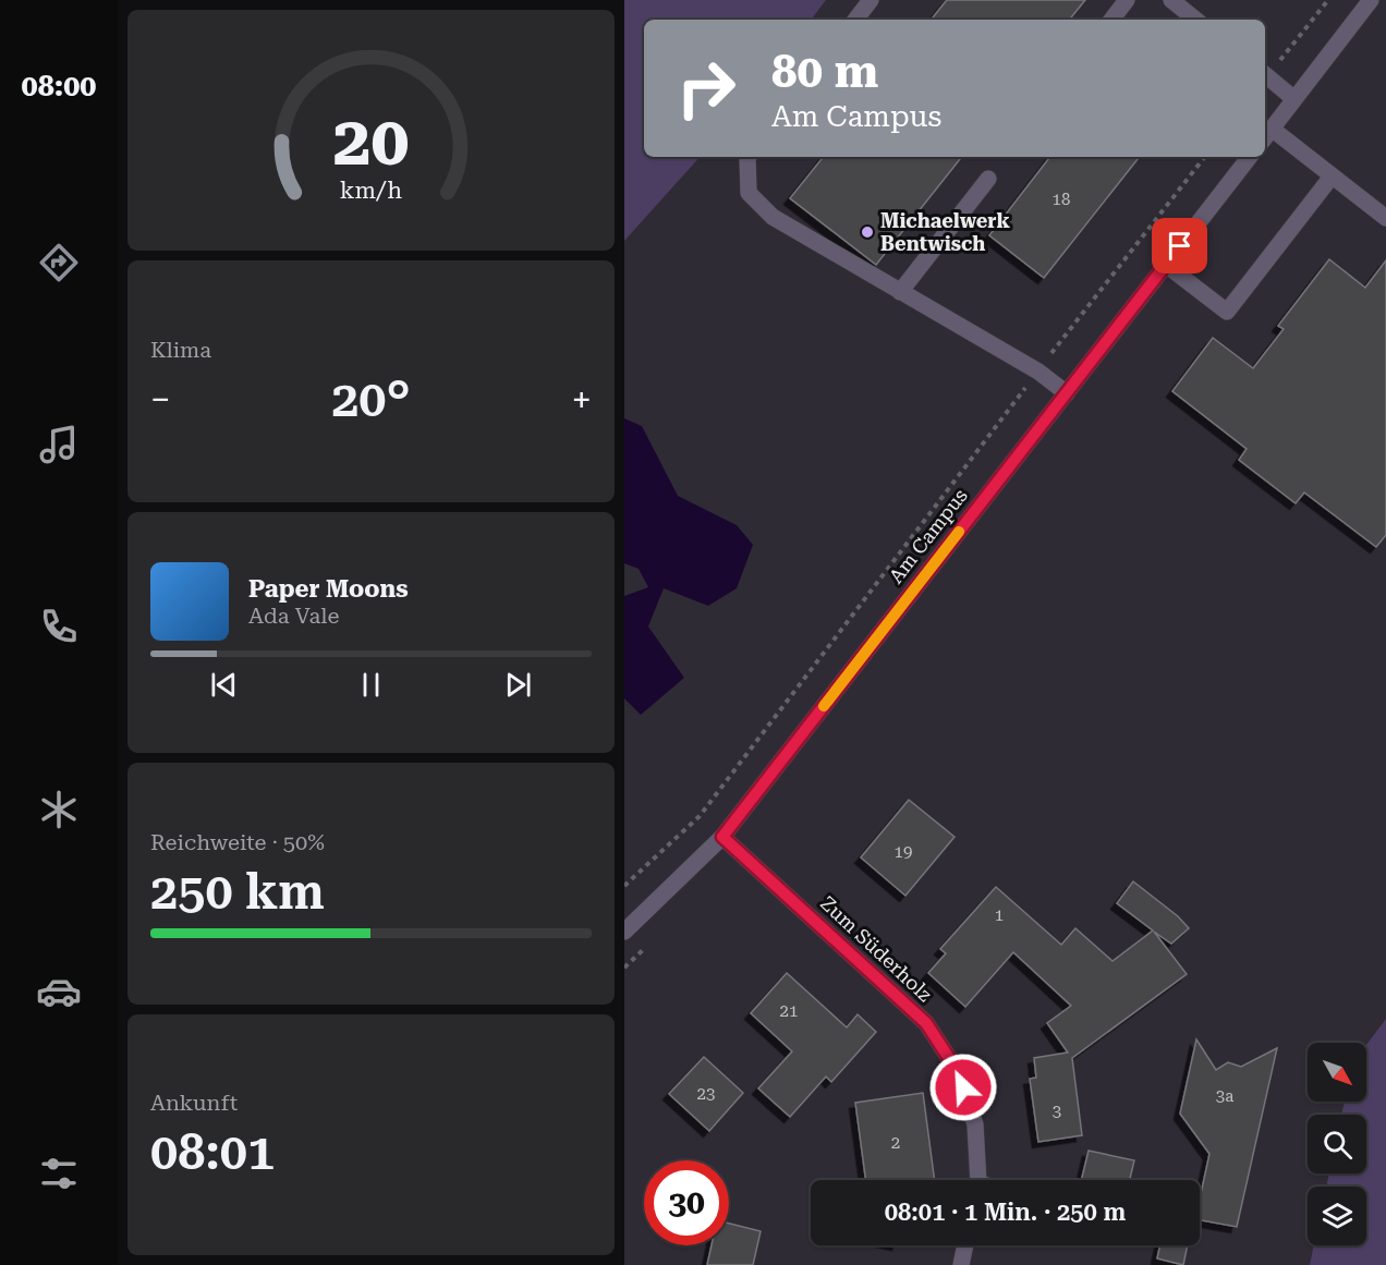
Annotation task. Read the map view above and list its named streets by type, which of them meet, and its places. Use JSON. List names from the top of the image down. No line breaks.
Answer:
{"streets":{"street":["Am Campus","Zum Süderholz"]},"crossings":[["Am Campus","Zum Süderholz"]],"places":["Michaelwerk Bentwisch"],"house_numbers":["18","19","1","21","23","3a","3","2"],"north":"bottom right","page":{"tabs":"08:00","turn":["80 m","Am Campus"],"tile":["Klima",["Reichweite · 50%","250 km"],["Ankunft","08:01"]],"heat":["−","20°","+"],"song":["Paper Moons","Ada Vale"],"limit":"30","trip":"08:01 · 1 Min. · 250 m","gauge":["20","km/h"]}}
